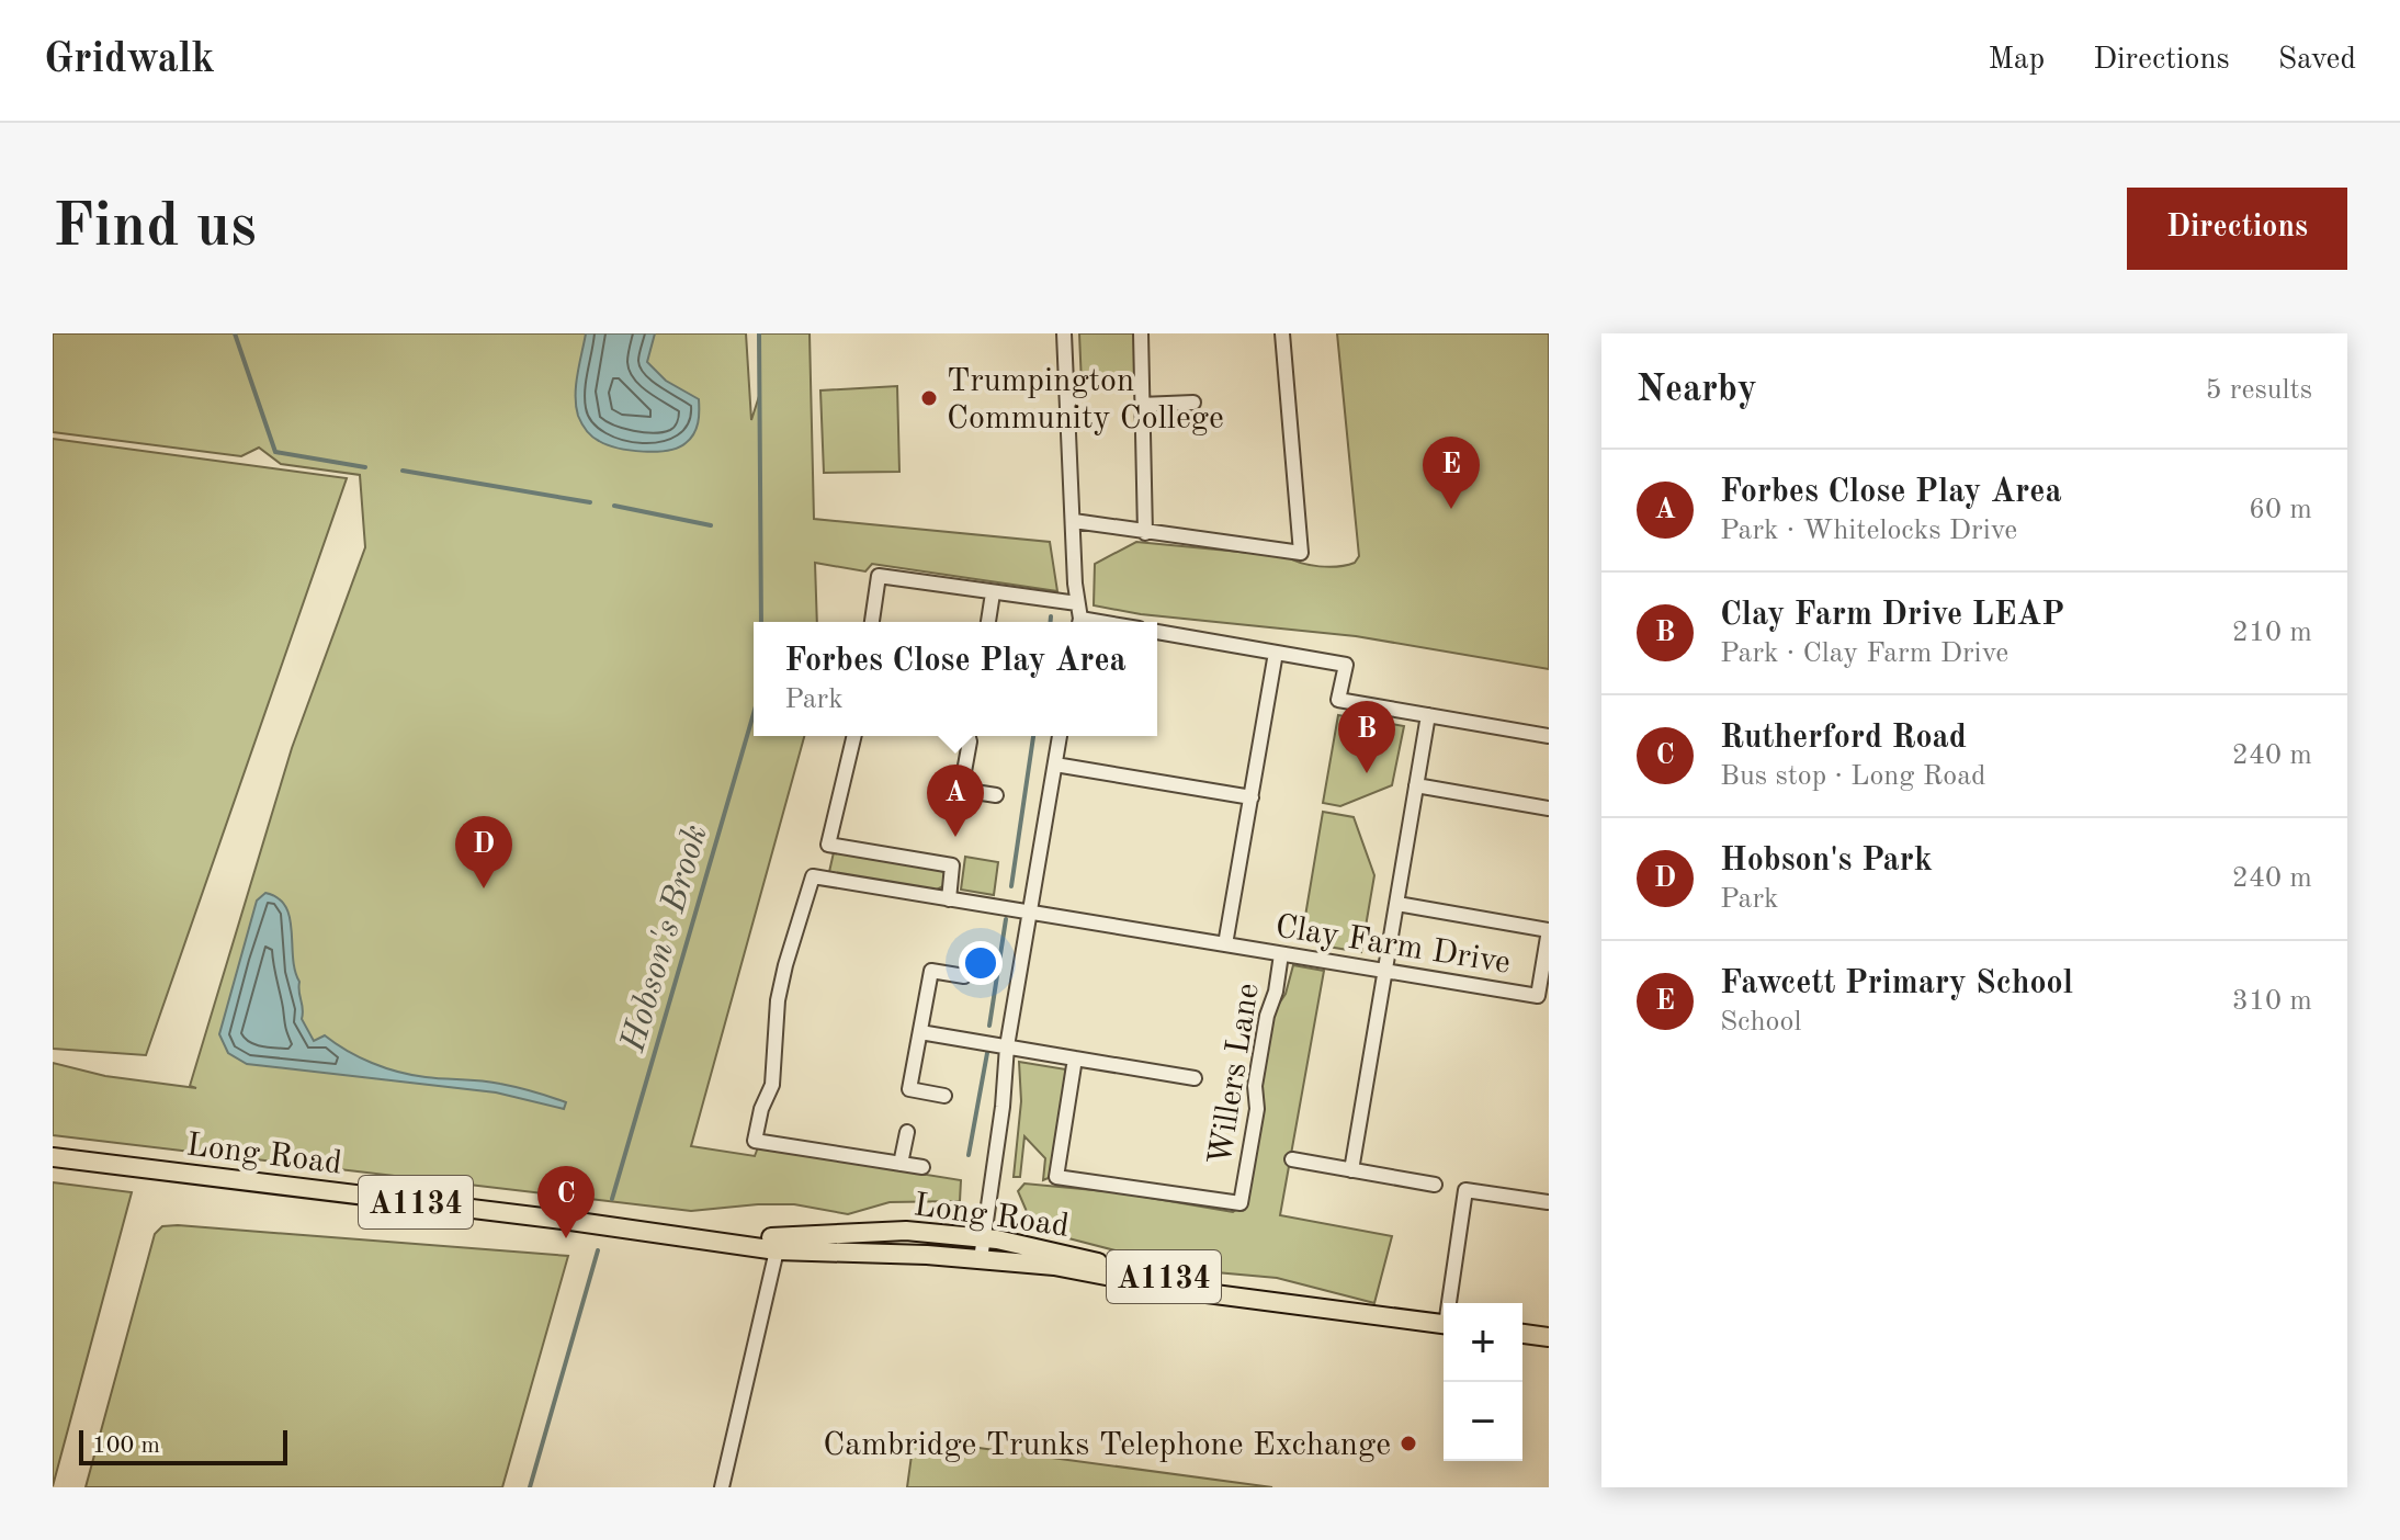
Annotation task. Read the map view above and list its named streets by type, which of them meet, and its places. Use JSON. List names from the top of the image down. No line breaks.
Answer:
{"streets":{"main road":["Long Road","A1134"],"street":["Clay Farm Drive","Willers Lane"]},"crossings":[["Clay Farm Drive","Willers Lane"]],"water":["Hobson's Brook"],"places":["Trumpington Community College","Cambridge Trunks Telephone Exchange"],"scale_bar":"100 m","page":{"header":"Gridwalk","nav":["Map","Directions","Saved"],"buttons":"Directions","title":"Find us","heading":["Nearby","5 results"],"pins":["E","B","A","D","C"],"list":[{"mark":"A","name":"Forbes Close Play Area","note":"Park · Whitelocks Drive","value":"60 m"},{"mark":"B","name":"Clay Farm Drive LEAP","note":"Park · Clay Farm Drive","value":"210 m"},{"mark":"C","name":"Rutherford Road","note":"Bus stop · Long Road","value":"240 m"},{"mark":"D","name":"Hobson's Park","note":"Park","value":"240 m"},{"mark":"E","name":"Fawcett Primary School","note":"School","value":"310 m"}],"popup":["Forbes Close Play Area","Park"],"map_buttons":["+","−"],"scale":"100 m"}}
